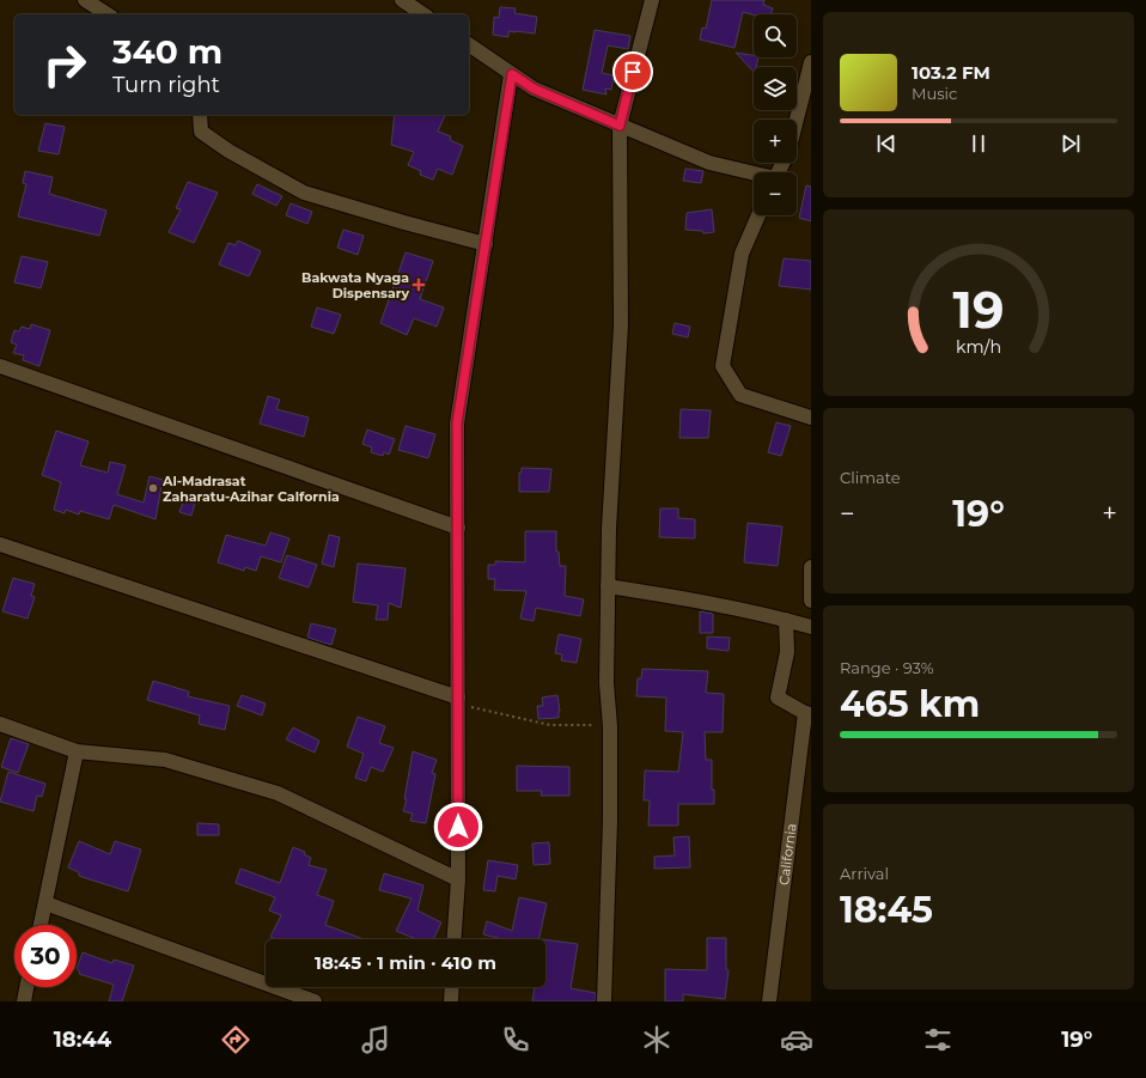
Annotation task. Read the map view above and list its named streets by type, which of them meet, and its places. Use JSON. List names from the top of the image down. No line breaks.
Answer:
{"streets":{"street":["California"]},"places":{"health":["Bakwata Nyaga Dispensary"],"other":["Al-Madrasat Zaharatu-Azihar Calfornia"]},"page":{"map_buttons":["+","−"],"turn":["340 m","Turn right"],"song":["103.2 FM","Music"],"tile":["Climate",["Range · 93%","465 km"],["Arrival","18:45"]],"heat":["−","19°","+"],"limit":"30","trip":"18:45 · 1 min · 410 m","tabs":["18:44","19°"],"gauge":["19","km/h"]}}
